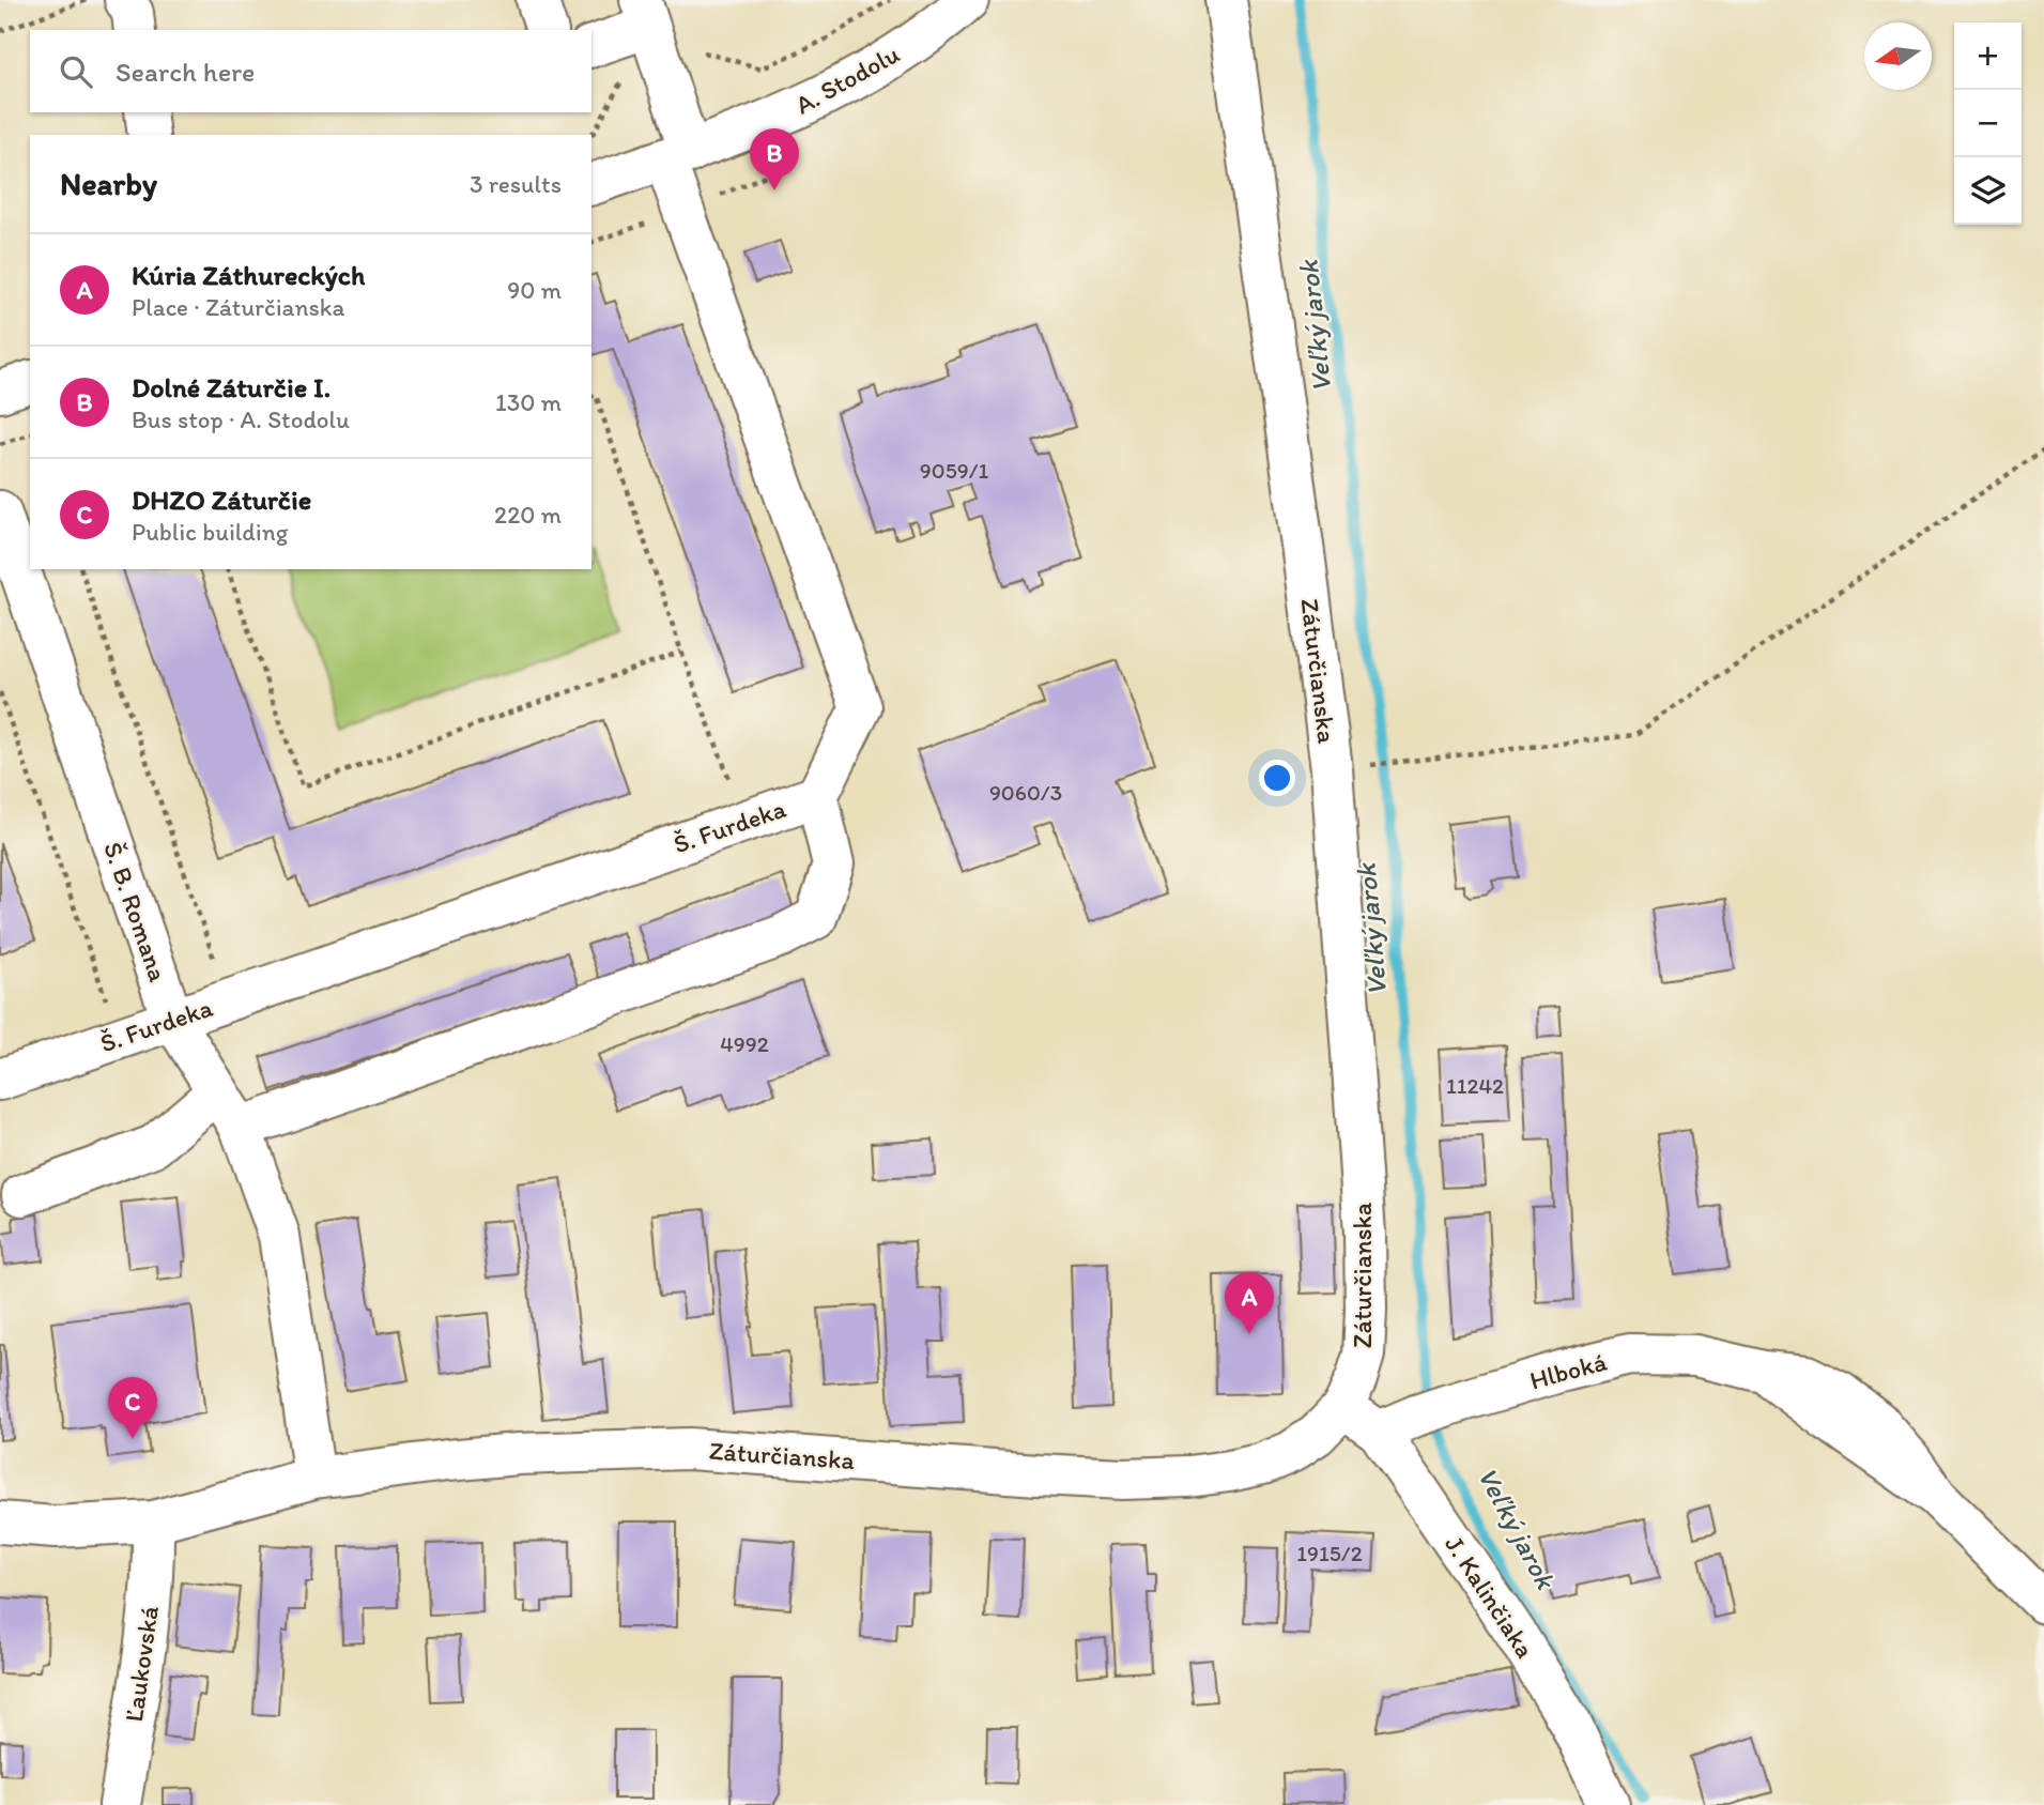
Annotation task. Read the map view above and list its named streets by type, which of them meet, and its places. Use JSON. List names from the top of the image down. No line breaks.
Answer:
{"streets":{"street":["A. Stodolu","Záturčianska","Š. Furdeka","Š. B. Romana","Hlboká","J. Kalinčiaka","Ľaukovská"]},"crossings":[["A. Stodolu","Š. Furdeka"],["Záturčianska","Š. B. Romana"],["Záturčianska","J. Kalinčiaka"],["Záturčianska","Ľaukovská"],["Š. Furdeka","Š. B. Romana"],["Hlboká","J. Kalinčiaka"]],"water":["Veľký jarok"],"house_numbers":["9059/1","9060/3","4992","11242","1915/2"],"north":"left","page":{"map_buttons":["+","−"],"search":"Search here","pins":["B","A","C"],"heading":["Nearby","3 results"],"list":[{"mark":"A","name":"Kúria Záthureckých","note":"Place · Záturčianska","value":"90 m"},{"mark":"B","name":"Dolné Záturčie I.","note":"Bus stop · A. Stodolu","value":"130 m"},{"mark":"C","name":"DHZO Záturčie","note":"Public building","value":"220 m"}]}}
